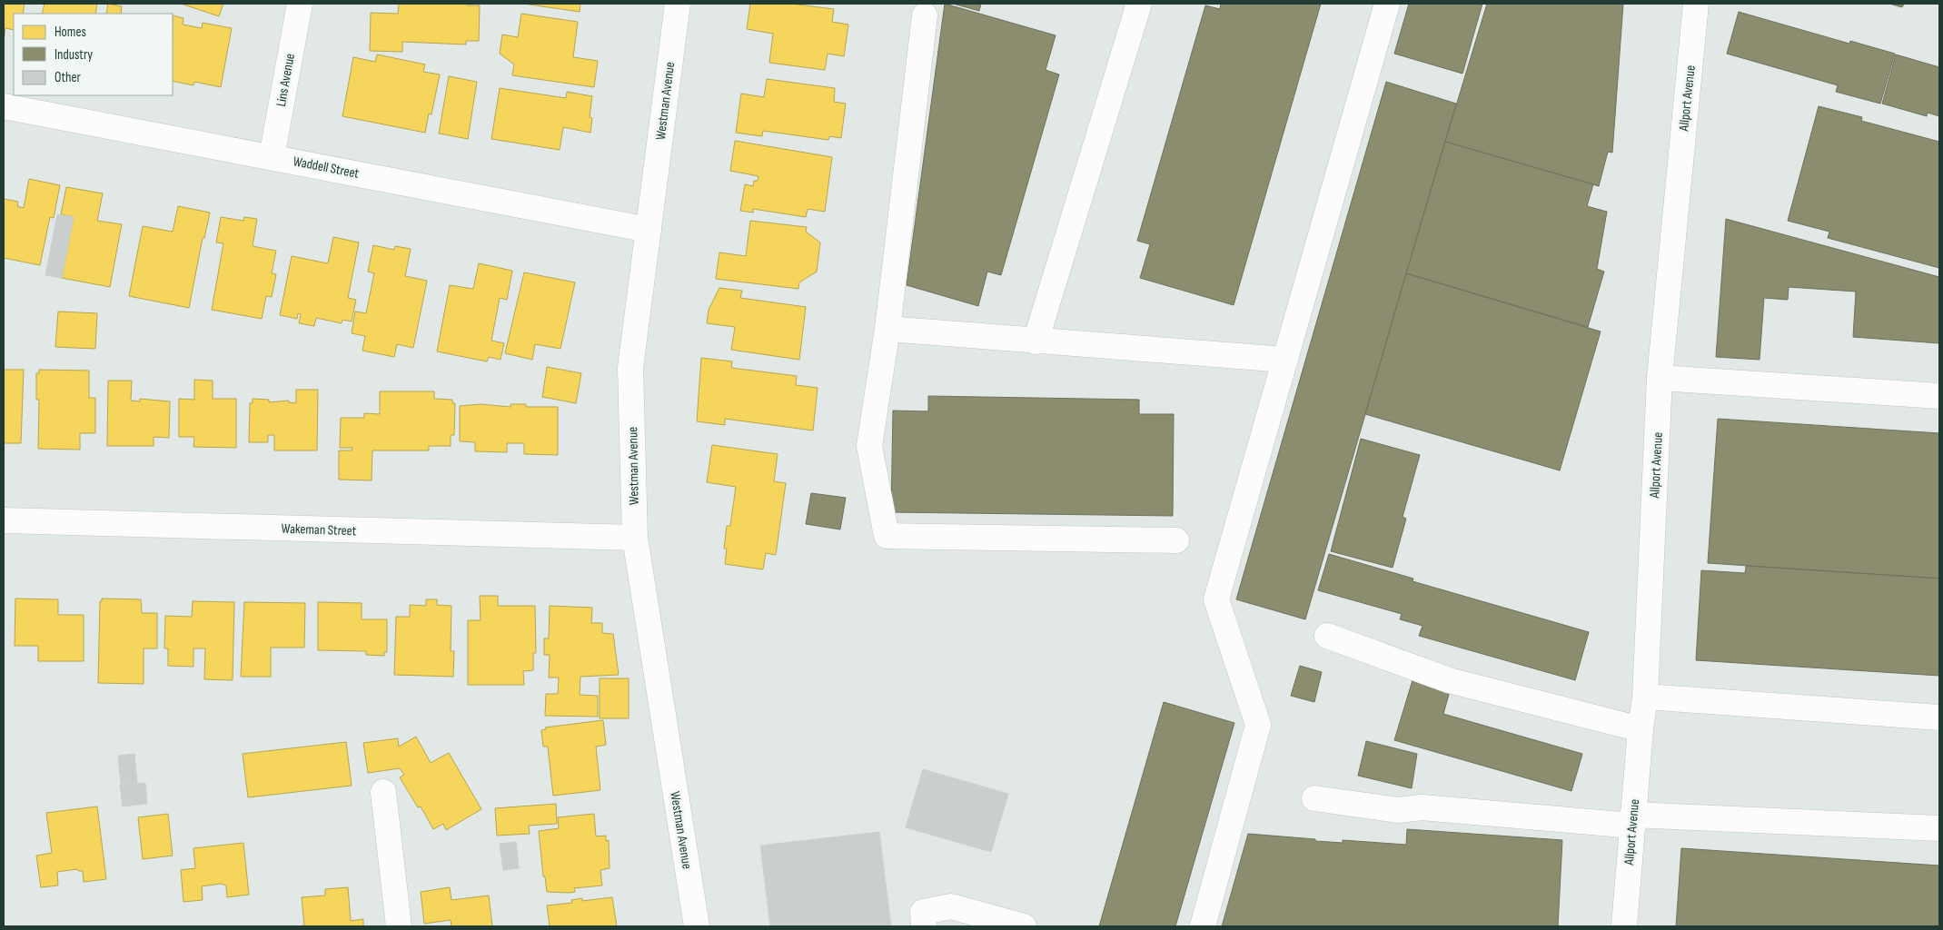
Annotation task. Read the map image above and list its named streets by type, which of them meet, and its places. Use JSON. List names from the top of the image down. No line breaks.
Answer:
{"streets":{"street":["Lins Avenue","Allport Avenue","Westman Avenue","Waddell Street","Wakeman Street"]},"crossings":[["Lins Avenue","Waddell Street"],["Westman Avenue","Waddell Street"],["Westman Avenue","Wakeman Street"]],"legend":["Homes","Industry","Other"]}
